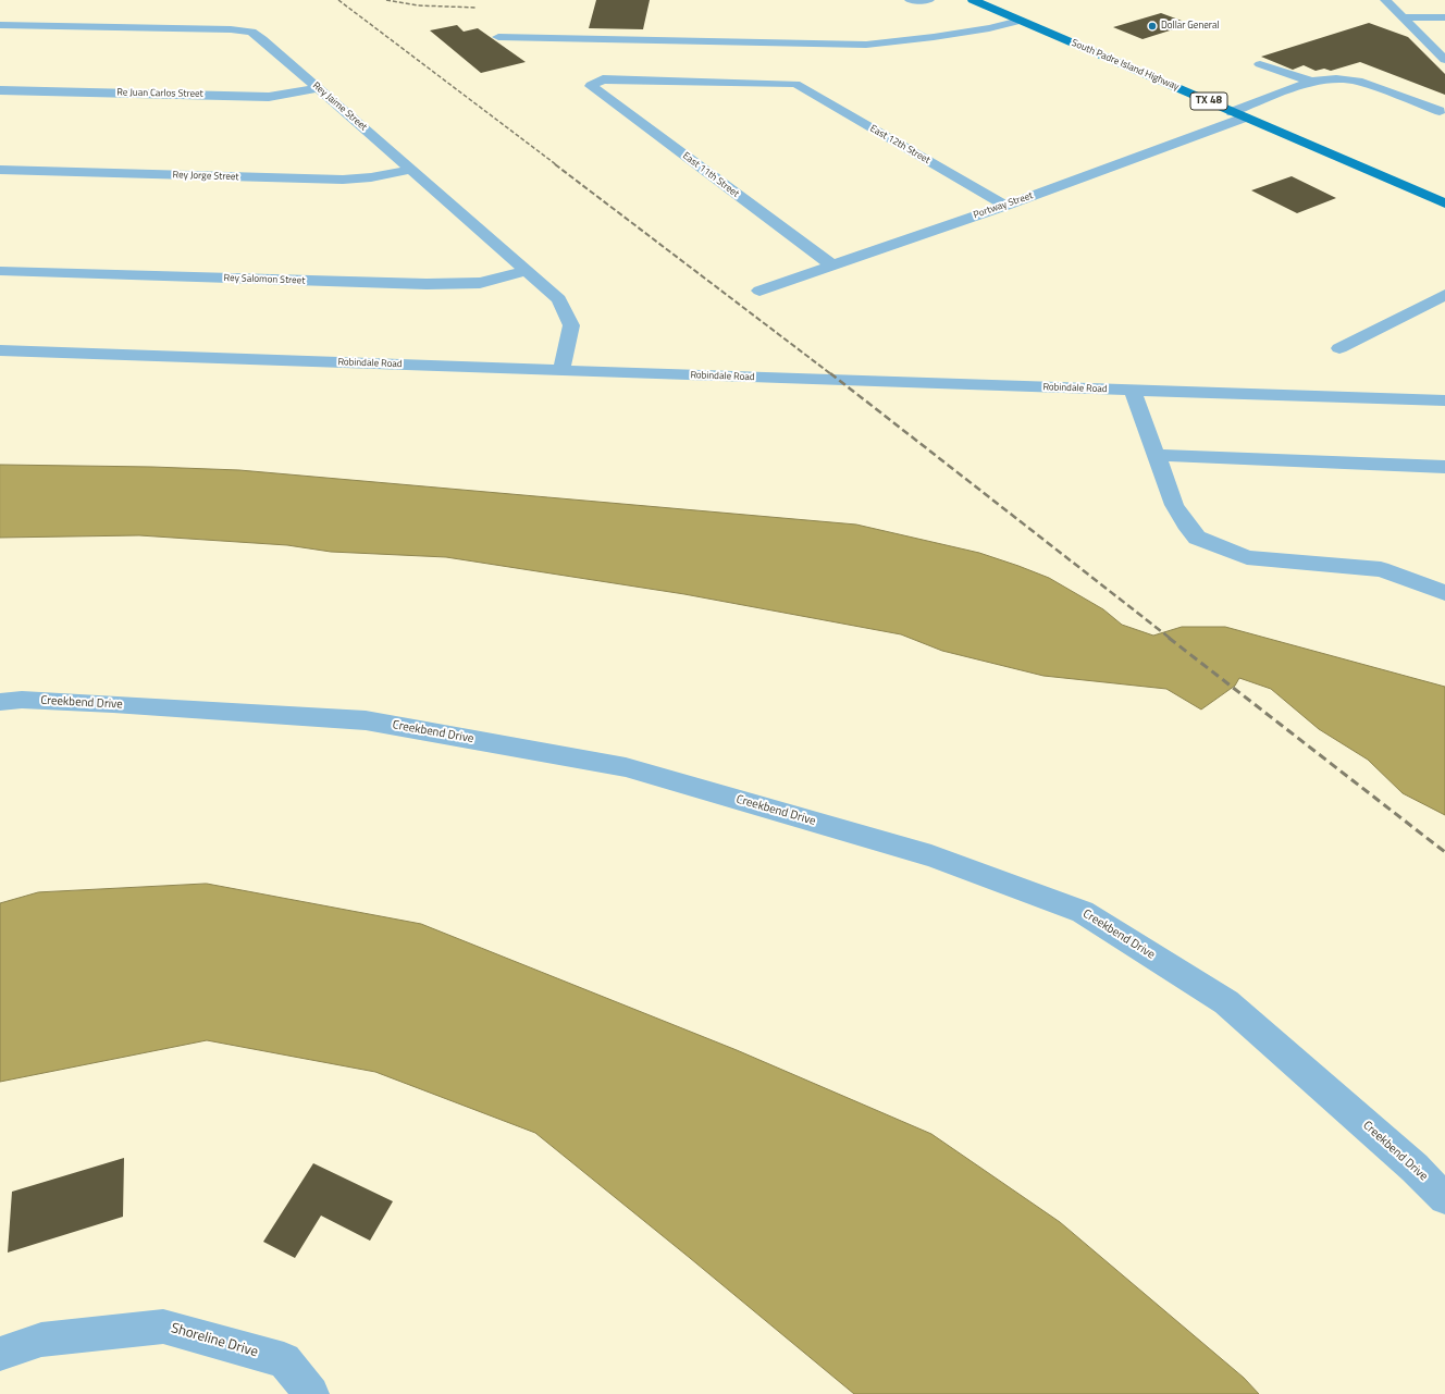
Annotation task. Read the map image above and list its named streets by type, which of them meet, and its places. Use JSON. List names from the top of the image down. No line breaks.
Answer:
{"streets":{"main road":["South Padre Island Highway","TX 48"],"street":["Re Juan Carlos Street","Rey Jaime Street","East 12th Street","East 11th Street","Rey Jorge Street","Portway Street","Rey Salomon Street","Robindale Road","Creekbend Drive","Shoreline Drive"]},"crossings":[["South Padre Island Highway","Portway Street"],["Re Juan Carlos Street","Rey Jaime Street"],["Rey Jaime Street","Rey Jorge Street"],["Rey Jaime Street","Rey Salomon Street"],["Rey Jaime Street","Robindale Road"],["East 12th Street","East 11th Street"],["East 12th Street","Portway Street"],["East 11th Street","Portway Street"]],"places":["Dollar General"]}
